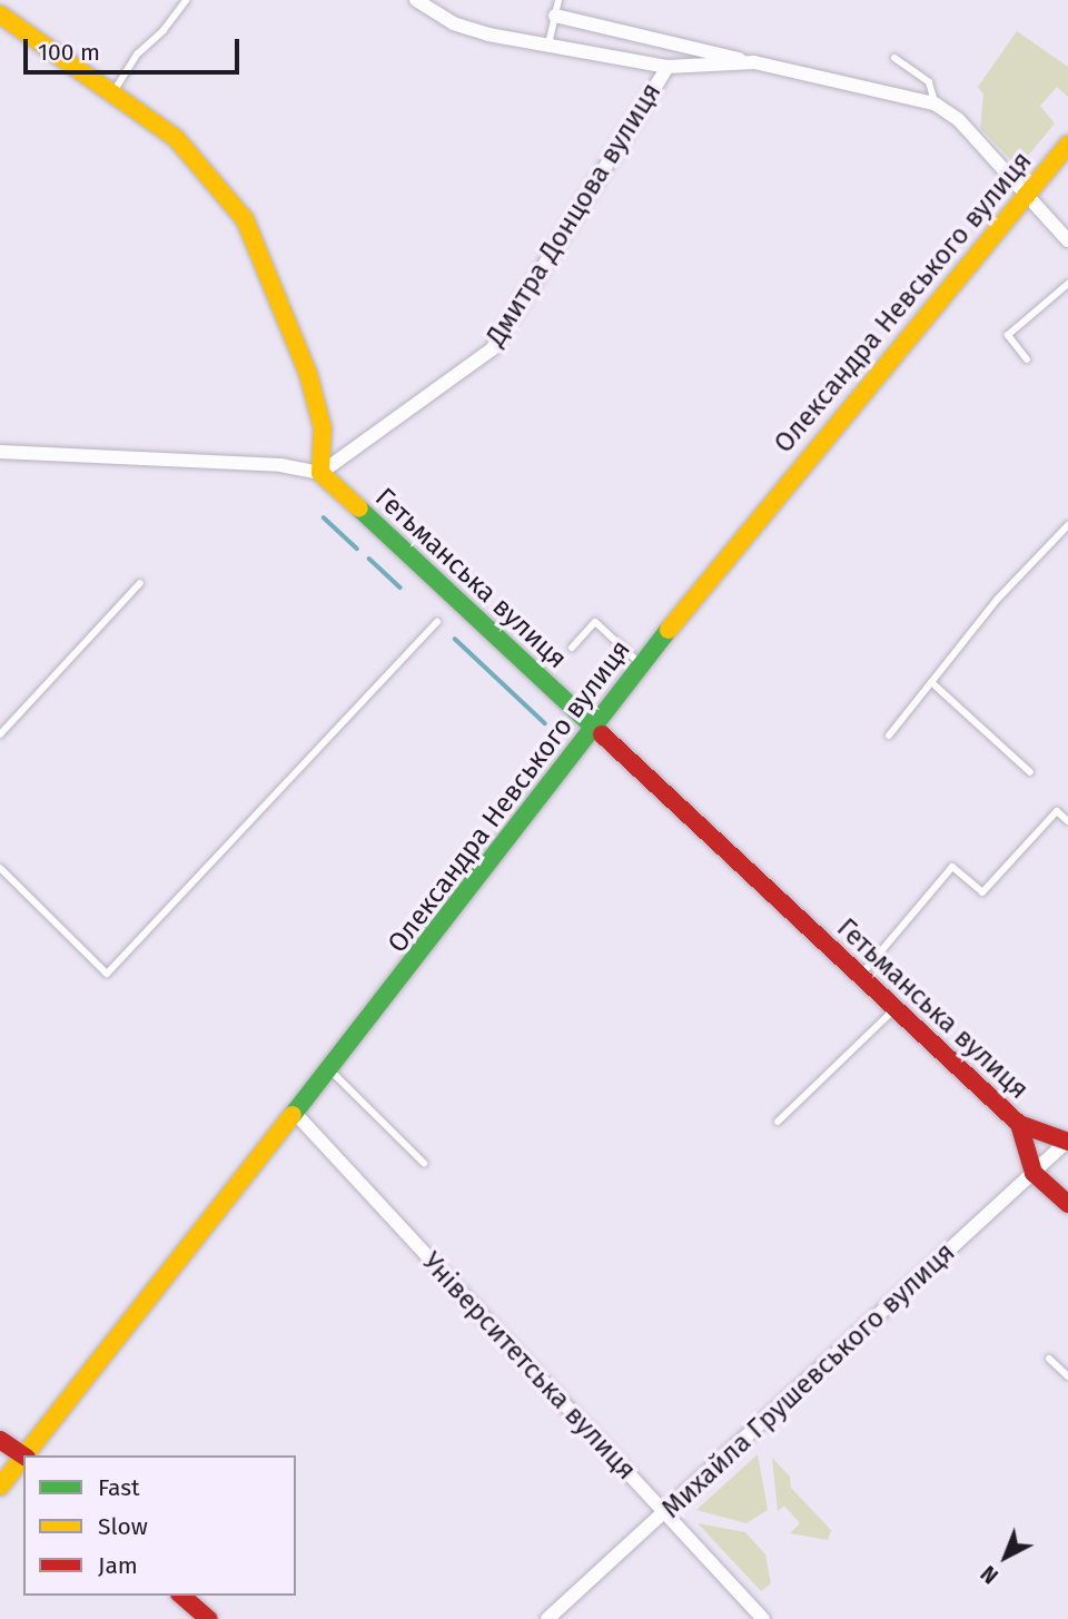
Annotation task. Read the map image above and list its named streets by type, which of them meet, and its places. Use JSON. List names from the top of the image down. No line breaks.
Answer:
{"streets":{"main road":["Олександра Невського вулиця","Гетьманська вулиця"],"street":["Дмитра Донцова вулиця","Університетська вулиця","Михайла Грушевського вулиця"]},"crossings":[["Дмитра Донцова вулиця","Гетьманська вулиця"],["Олександра Невського вулиця","Гетьманська вулиця"],["Олександра Невського вулиця","Університетська вулиця"],["Гетьманська вулиця","Михайла Грушевського вулиця"],["Університетська вулиця","Михайла Грушевського вулиця"]],"legend":["Fast","Slow","Jam"],"scale_bar":"100 m","north":"bottom left"}
